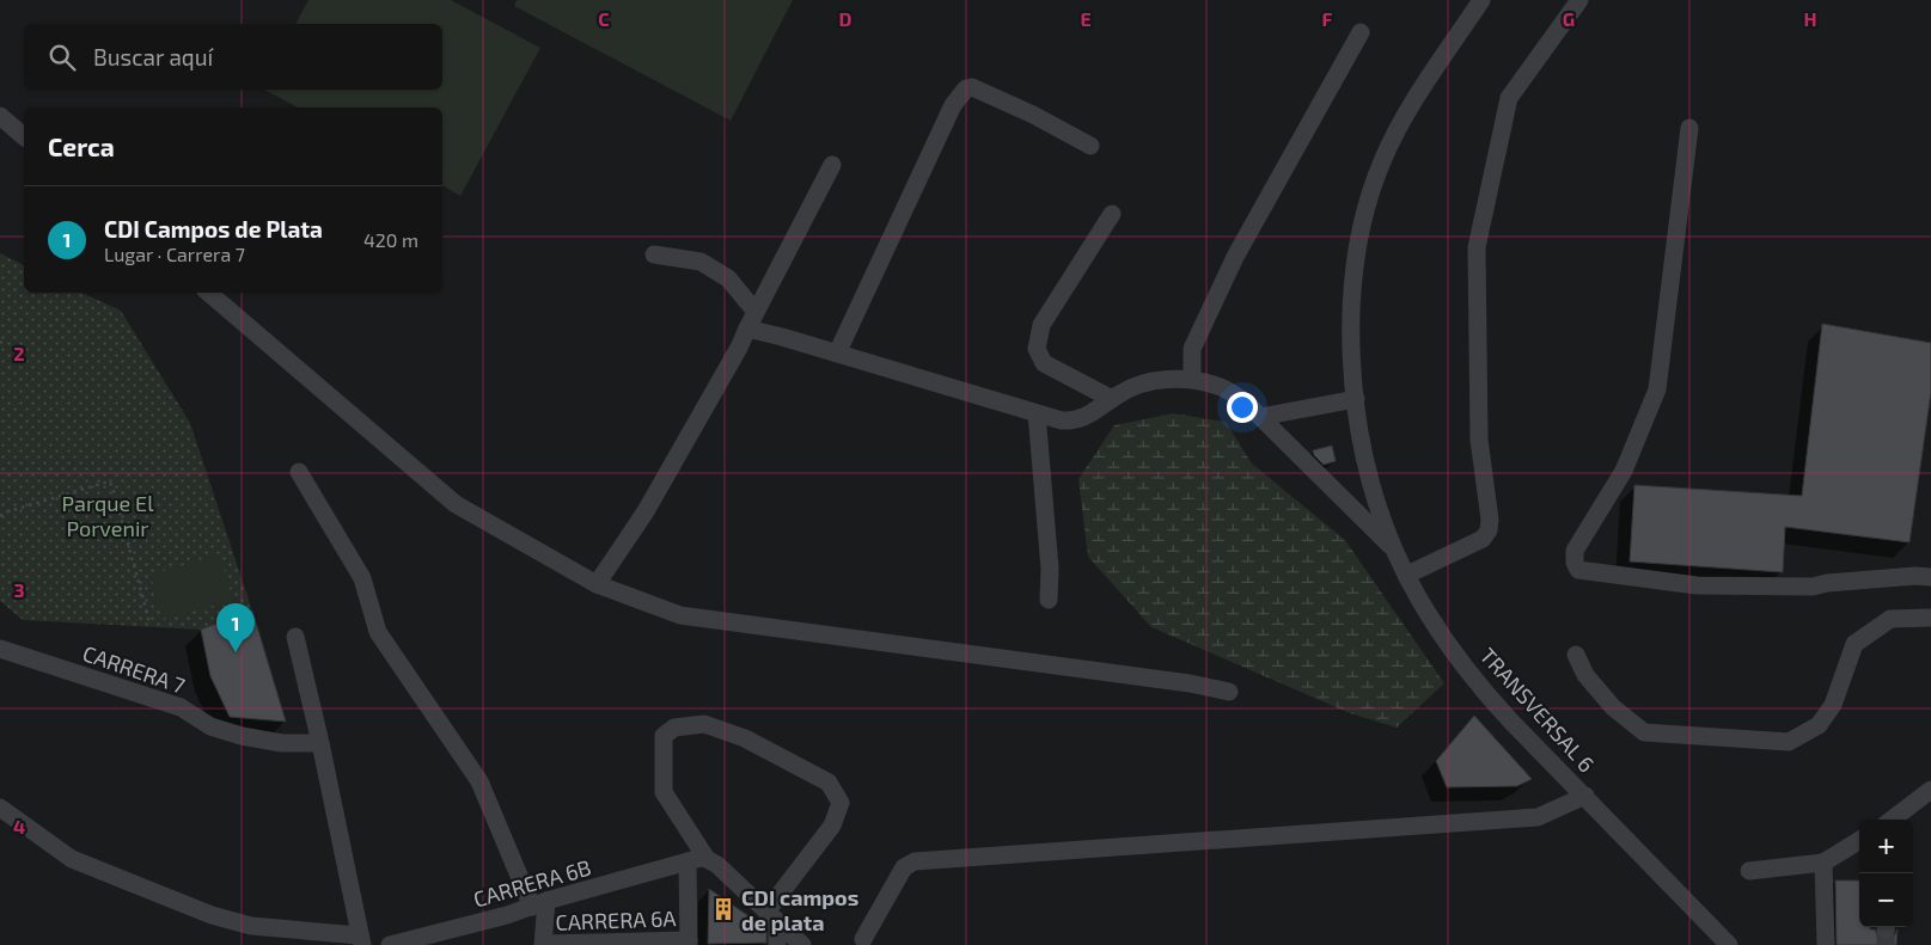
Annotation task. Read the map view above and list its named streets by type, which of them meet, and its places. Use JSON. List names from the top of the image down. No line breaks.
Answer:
{"streets":{"street":["CARRERA 7","TRANSVERSAL 6","CARRERA 6B","CARRERA 6A"]},"parks":["Parque El Porvenir"],"places":{"building":["CDI campos de plata"]},"page":{"search":"Buscar aquí","heading":"Cerca","list":[{"mark":"1","name":"CDI Campos de Plata","note":"Lugar · Carrera 7","value":"420 m"}],"pins":"1","map_buttons":["+","−"]},"grid":{"columns":["C","D","E","F","G","H"],"rows":["2","3","4"]}}
